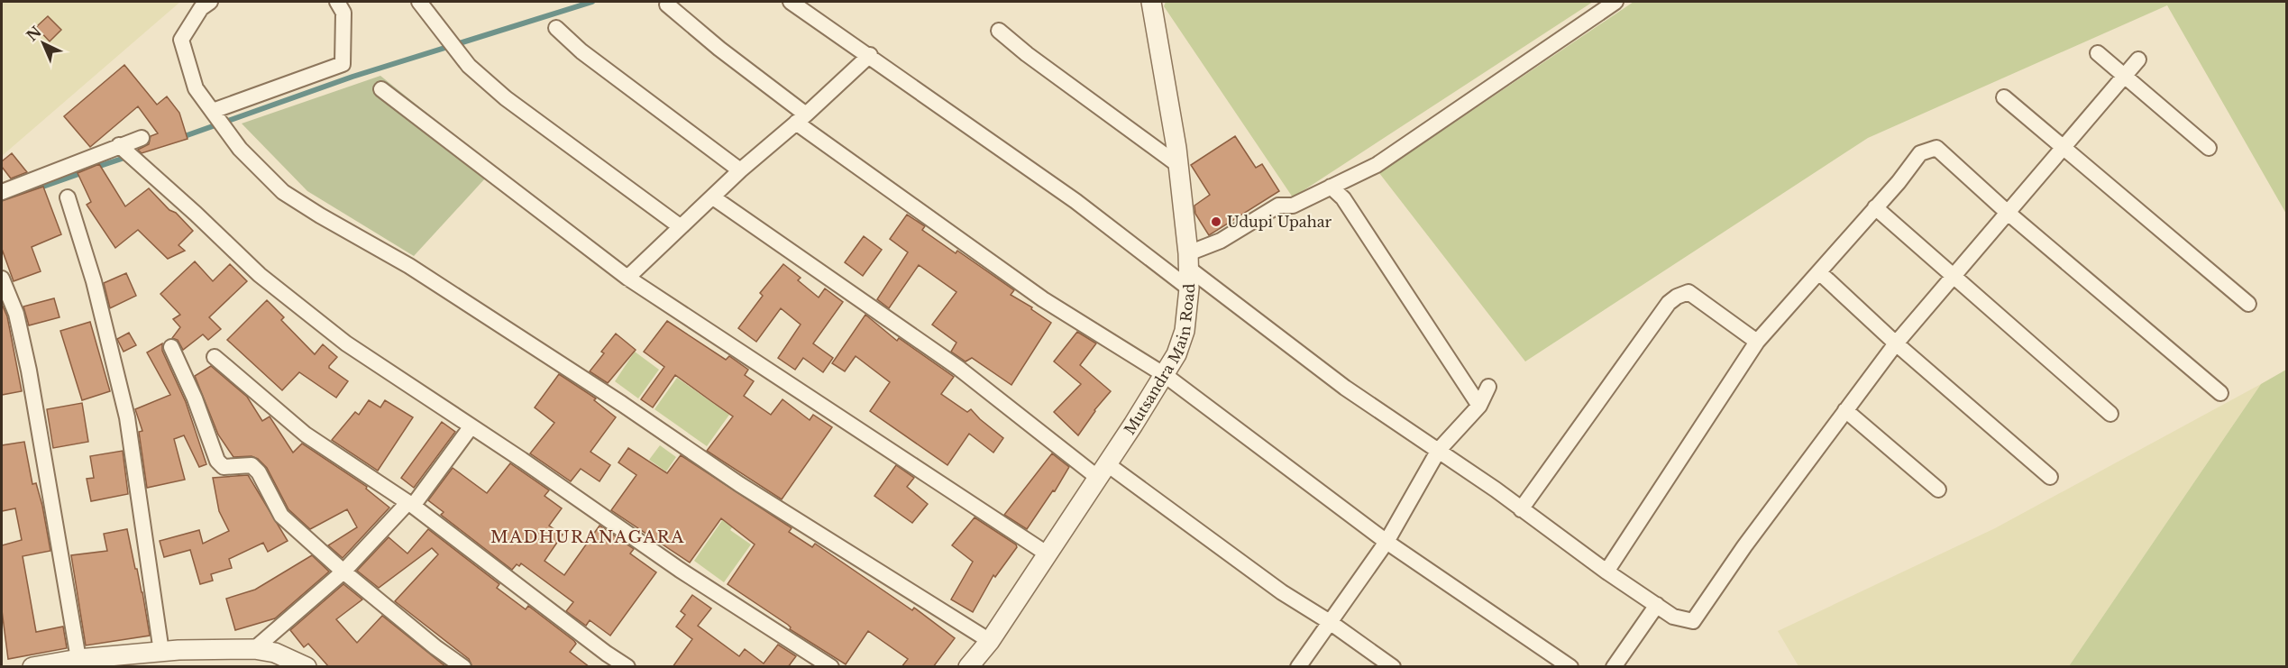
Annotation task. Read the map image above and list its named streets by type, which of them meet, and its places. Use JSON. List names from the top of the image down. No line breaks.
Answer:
{"streets":{"street":["Mutsandra Main Road"]},"districts":["MADHURANAGARA"],"places":["Udupi Upahar"],"north":"top left"}
